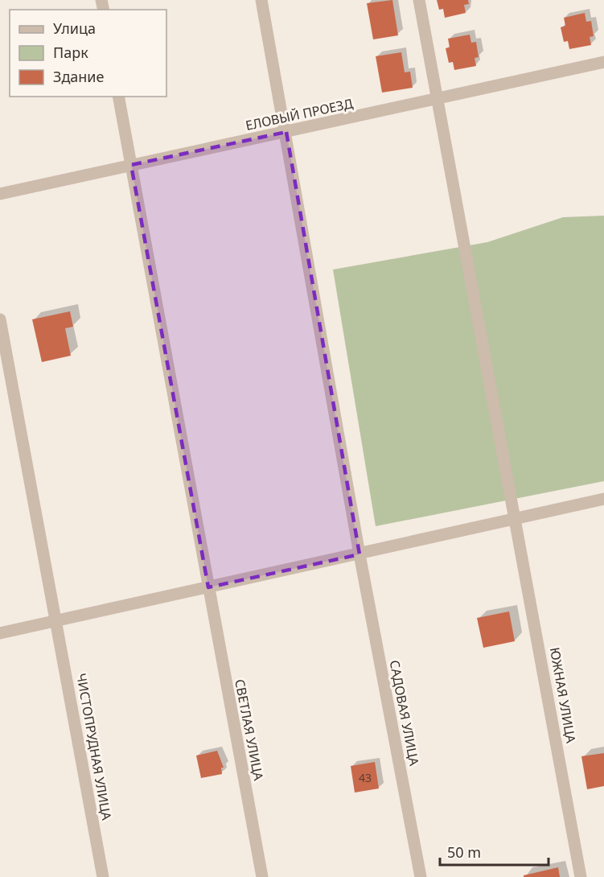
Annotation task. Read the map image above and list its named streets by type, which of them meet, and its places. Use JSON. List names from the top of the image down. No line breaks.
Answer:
{"streets":{"street":["ЕЛОВЫЙ ПРОЕЗД","ЮЖНАЯ УЛИЦА","САДОВАЯ УЛИЦА","СВЕТЛАЯ УЛИЦА","ЧИСТОПРУДНАЯ УЛИЦА"]},"crossings":[["ЕЛОВЫЙ ПРОЕЗД","ЮЖНАЯ УЛИЦА"],["ЕЛОВЫЙ ПРОЕЗД","САДОВАЯ УЛИЦА"],["ЕЛОВЫЙ ПРОЕЗД","СВЕТЛАЯ УЛИЦА"]],"house_numbers":["43"],"legend":["Улица","Парк","Здание"],"scale_bar":"50 m"}
